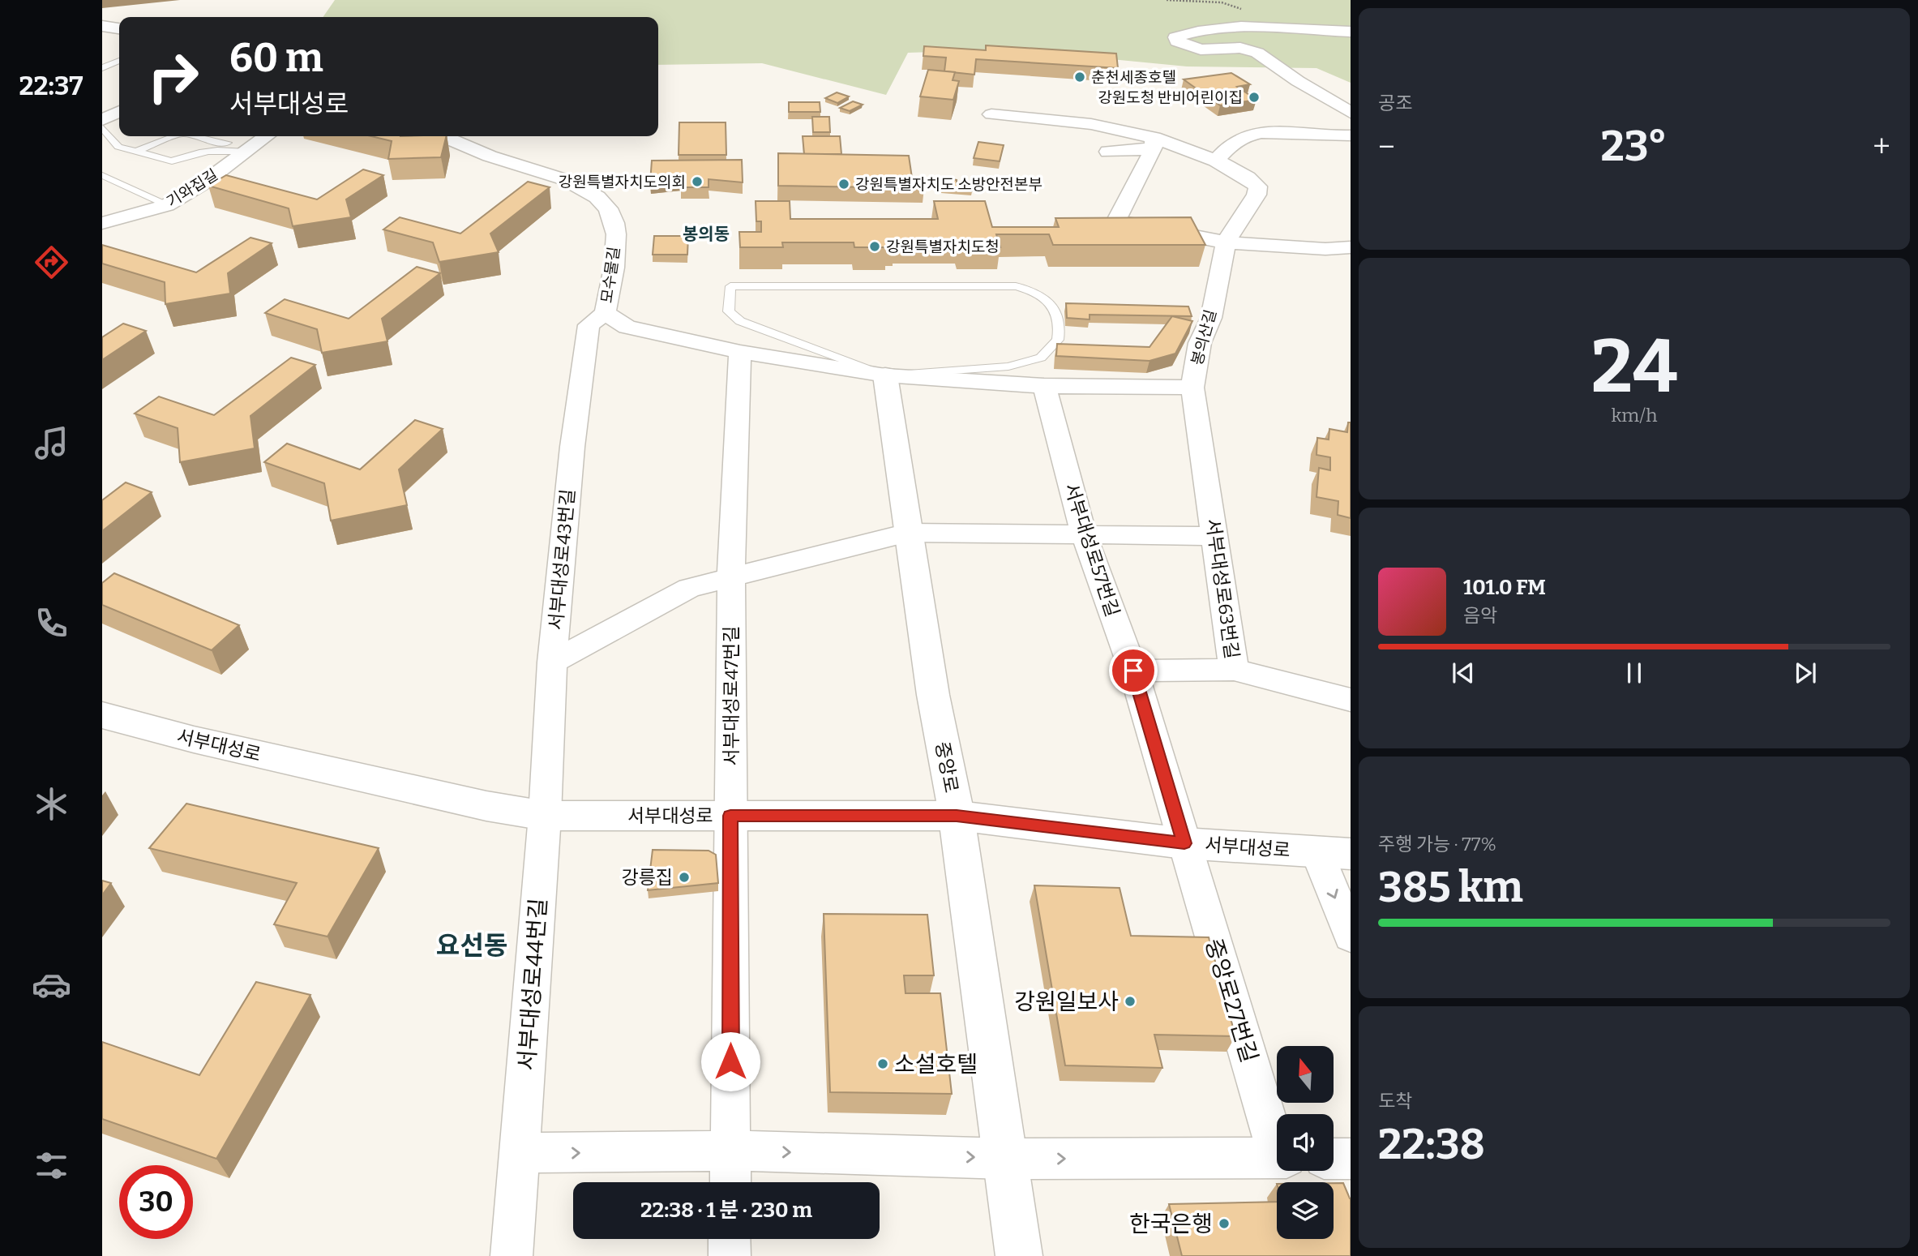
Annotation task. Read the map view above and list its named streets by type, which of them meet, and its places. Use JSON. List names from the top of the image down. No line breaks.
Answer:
{"streets":{"street":["기와집길","모수물길","봉의산길","서부대성로57번길","서부대성로43번길","서부대성로63번길","서부대성로47번길","서부대성로","중앙로","서부대성로44번길","중앙로27번길"]},"crossings":[["모수물길","봉의산길"],["모수물길","서부대성로43번길"],["모수물길","서부대성로47번길"],["모수물길","중앙로"],["봉의산길","서부대성로57번길"],["봉의산길","서부대성로63번길"],["봉의산길","중앙로"],["서부대성로57번길","서부대성로"],["서부대성로57번길","중앙로27번길"],["서부대성로43번길","서부대성로"],["서부대성로43번길","서부대성로44번길"],["서부대성로47번길","서부대성로"],["서부대성로","중앙로"],["서부대성로","서부대성로44번길"],["서부대성로","중앙로27번길"],["중앙로","중앙로27번길"]],"one_way":["중앙로27번길"],"districts":["봉의동","요선동"],"places":["춘천세종호텔","강원도청 반비어린이집","강원특별자치도의회","강원특별자치도 소방안전본부","강원특별자치도청","강릉집","강원일보사","소설호텔","한국은행"],"north":"top","page":{"tabs":"22:37","tile":["공조",["24","km/h"],["주행 가능 · 77%","385 km"],["도착","22:38"]],"turn":["60 m","서부대성로"],"heat":["−","23°","+"],"song":["101.0 FM","음악"],"limit":"30","trip":"22:38 · 1 분 · 230 m"}}
